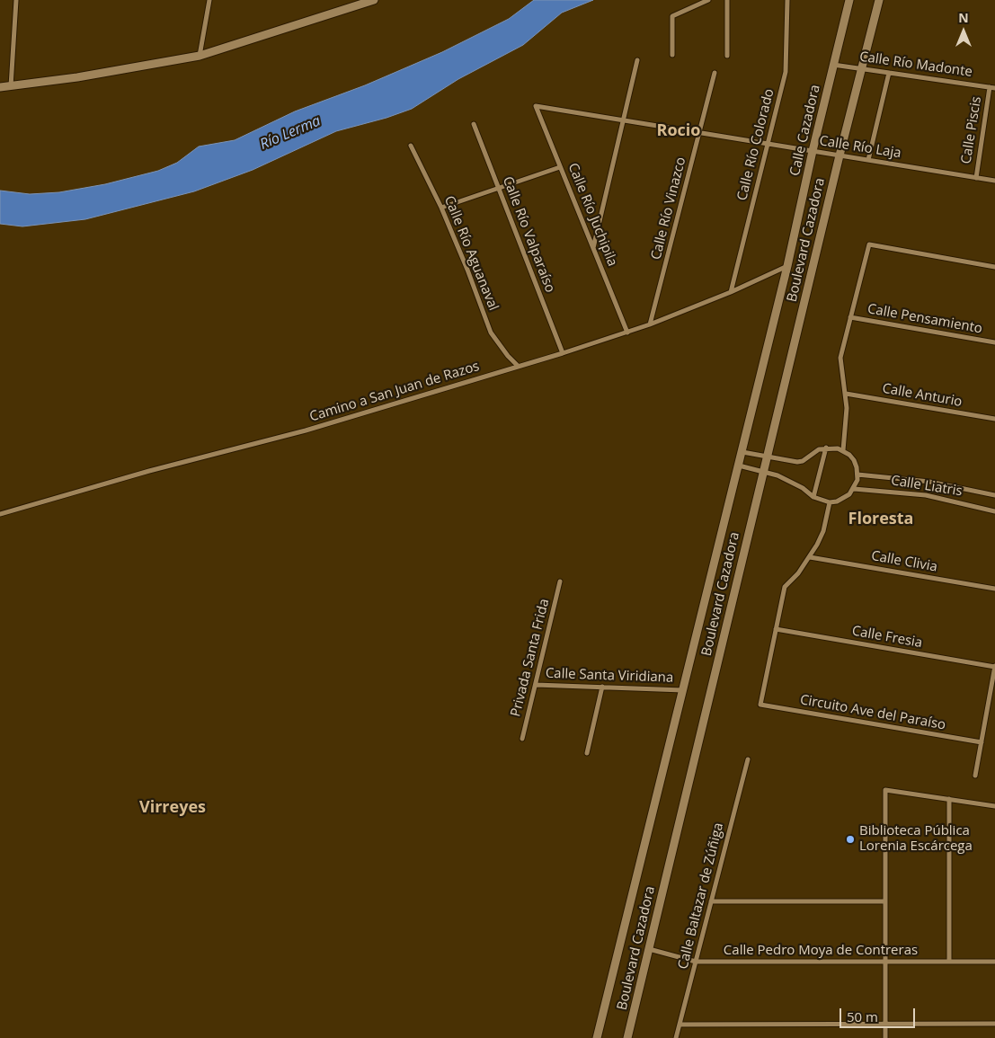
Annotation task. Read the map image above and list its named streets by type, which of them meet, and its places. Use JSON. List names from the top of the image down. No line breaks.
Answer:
{"streets":{"street":["Calle Río Madonte","Calle Cazadora","Calle Piscis","Calle Río Colorado","Calle Río Laja","Calle Río Vinazco","Calle Río Juchipila","Calle Río Valparaíso","Boulevard Cazadora","Calle Río Aguanaval","Calle Pensamiento","Camino a San Juan de Razos","Calle Anturio","Calle Liatris","Calle Clivia","Calle Fresia","Privada Santa Frida","Calle Santa Viridiana","Circuito Ave del Paraíso","Calle Baltazar de Zúñiga","Calle Pedro Moya de Contreras"]},"crossings":[["Calle Río Madonte","Calle Cazadora"],["Calle Río Madonte","Calle Piscis"],["Calle Cazadora","Calle Río Laja"],["Calle Cazadora","Boulevard Cazadora"],["Calle Cazadora","Camino a San Juan de Razos"],["Calle Piscis","Calle Río Laja"],["Calle Río Colorado","Calle Río Laja"],["Calle Río Colorado","Camino a San Juan de Razos"],["Calle Río Laja","Calle Río Vinazco"],["Calle Río Laja","Calle Río Juchipila"],["Calle Río Laja","Boulevard Cazadora"],["Calle Río Vinazco","Camino a San Juan de Razos"],["Calle Río Juchipila","Camino a San Juan de Razos"],["Calle Río Valparaíso","Camino a San Juan de Razos"],["Boulevard Cazadora","Camino a San Juan de Razos"],["Boulevard Cazadora","Calle Santa Viridiana"],["Boulevard Cazadora","Calle Pedro Moya de Contreras"],["Calle Río Aguanaval","Camino a San Juan de Razos"],["Calle Fresia","Circuito Ave del Paraíso"],["Privada Santa Frida","Calle Santa Viridiana"],["Calle Baltazar de Zúñiga","Calle Pedro Moya de Contreras"]],"districts":["Rocio","Floresta","Virreyes"],"water":["Río Lerma"],"places":["Biblioteca Pública Lorenia Escárcega"],"scale_bar":"50 m","north":"top"}
